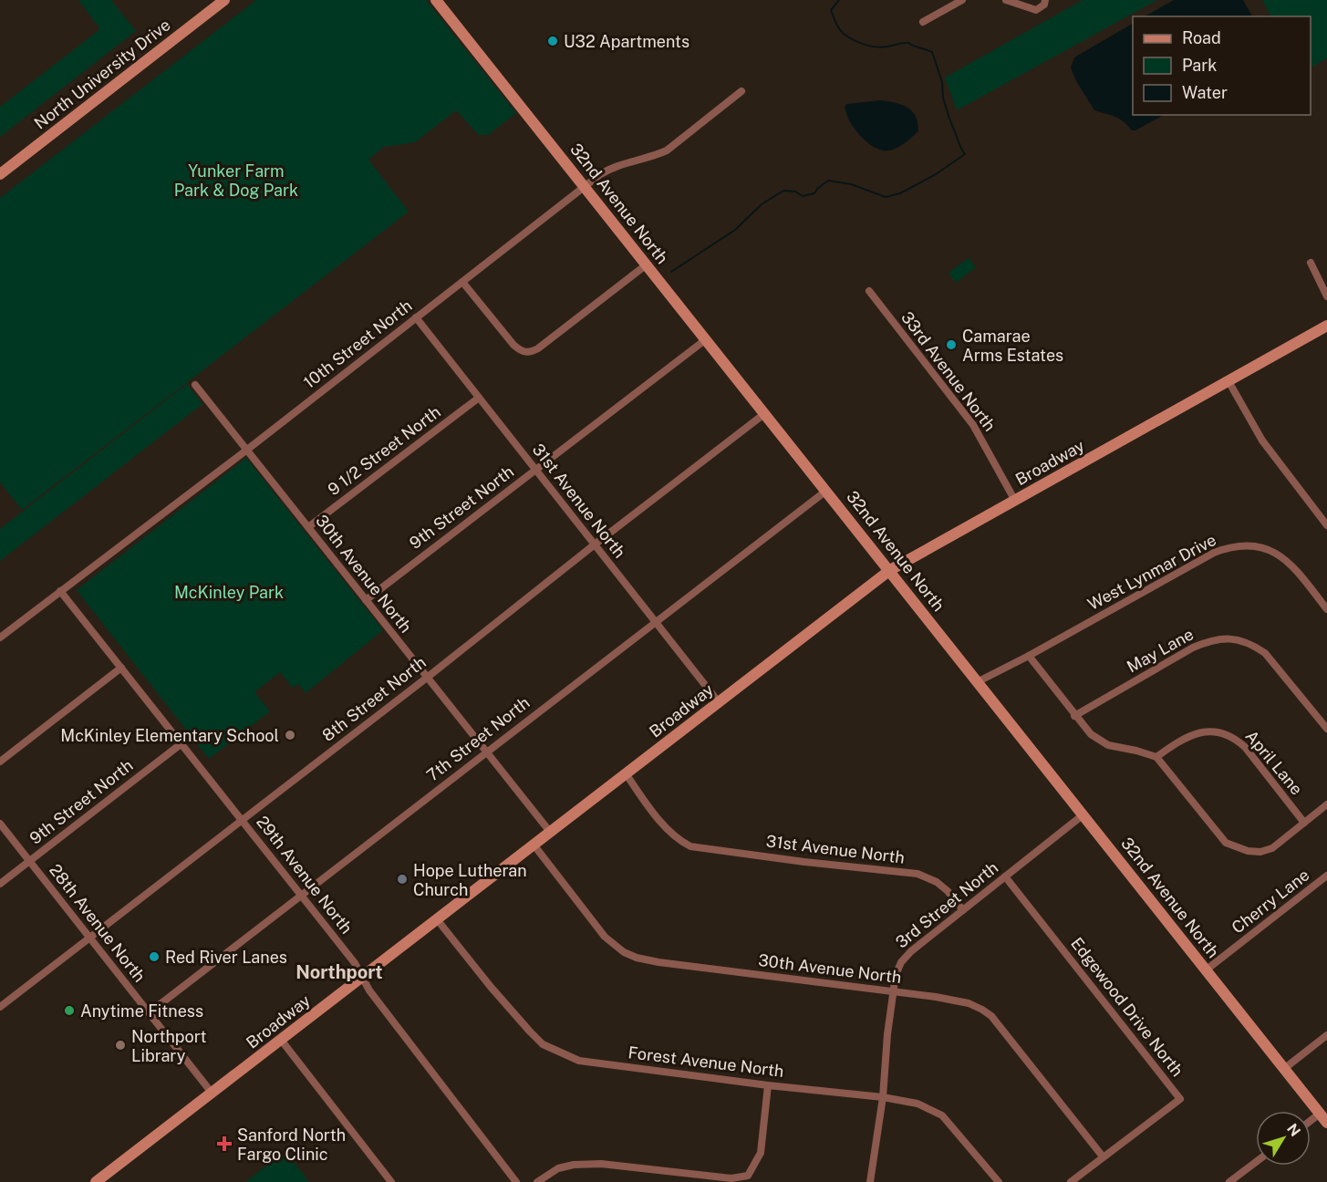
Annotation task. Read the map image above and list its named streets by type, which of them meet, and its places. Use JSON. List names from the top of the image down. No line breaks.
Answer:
{"streets":{"street":["North University Drive","32nd Avenue North","10th Street North","33rd Avenue North","9 1/2 Street North","Broadway","31st Avenue North","9th Street North","West Lynmar Drive","30th Avenue North","May Lane","8th Street North","7th Street North","April Lane","29th Avenue North","Cherry Lane","3rd Street North","28th Avenue North","Edgewood Drive North","Forest Avenue North"]},"crossings":[["32nd Avenue North","10th Street North"],["32nd Avenue North","Broadway"],["32nd Avenue North","9th Street North"],["32nd Avenue North","West Lynmar Drive"],["32nd Avenue North","8th Street North"],["32nd Avenue North","7th Street North"],["32nd Avenue North","Cherry Lane"],["32nd Avenue North","3rd Street North"],["10th Street North","31st Avenue North"],["10th Street North","30th Avenue North"],["10th Street North","29th Avenue North"],["33rd Avenue North","Broadway"],["9 1/2 Street North","31st Avenue North"],["9 1/2 Street North","30th Avenue North"],["Broadway","31st Avenue North"],["Broadway","30th Avenue North"],["Broadway","29th Avenue North"],["Broadway","28th Avenue North"],["Broadway","Forest Avenue North"],["31st Avenue North","9th Street North"],["31st Avenue North","8th Street North"],["31st Avenue North","7th Street North"],["31st Avenue North","3rd Street North"],["9th Street North","30th Avenue North"],["9th Street North","29th Avenue North"],["9th Street North","28th Avenue North"],["30th Avenue North","8th Street North"],["30th Avenue North","7th Street North"],["30th Avenue North","3rd Street North"],["30th Avenue North","Edgewood Drive North"],["8th Street North","29th Avenue North"],["8th Street North","28th Avenue North"],["7th Street North","29th Avenue North"],["7th Street North","28th Avenue North"],["3rd Street North","Edgewood Drive North"],["3rd Street North","Forest Avenue North"]],"districts":["Northport"],"parks":["Yunker Farm Park & Dog Park","McKinley Park"],"places":{"other":["U32 Apartments","Camarae Arms Estates","McKinley Elementary School","Hope Lutheran Church","Red River Lanes","Anytime Fitness","Northport Library"],"health":["Sanford North Fargo Clinic"]},"legend":["Road","Park","Water"],"north":"top right"}
